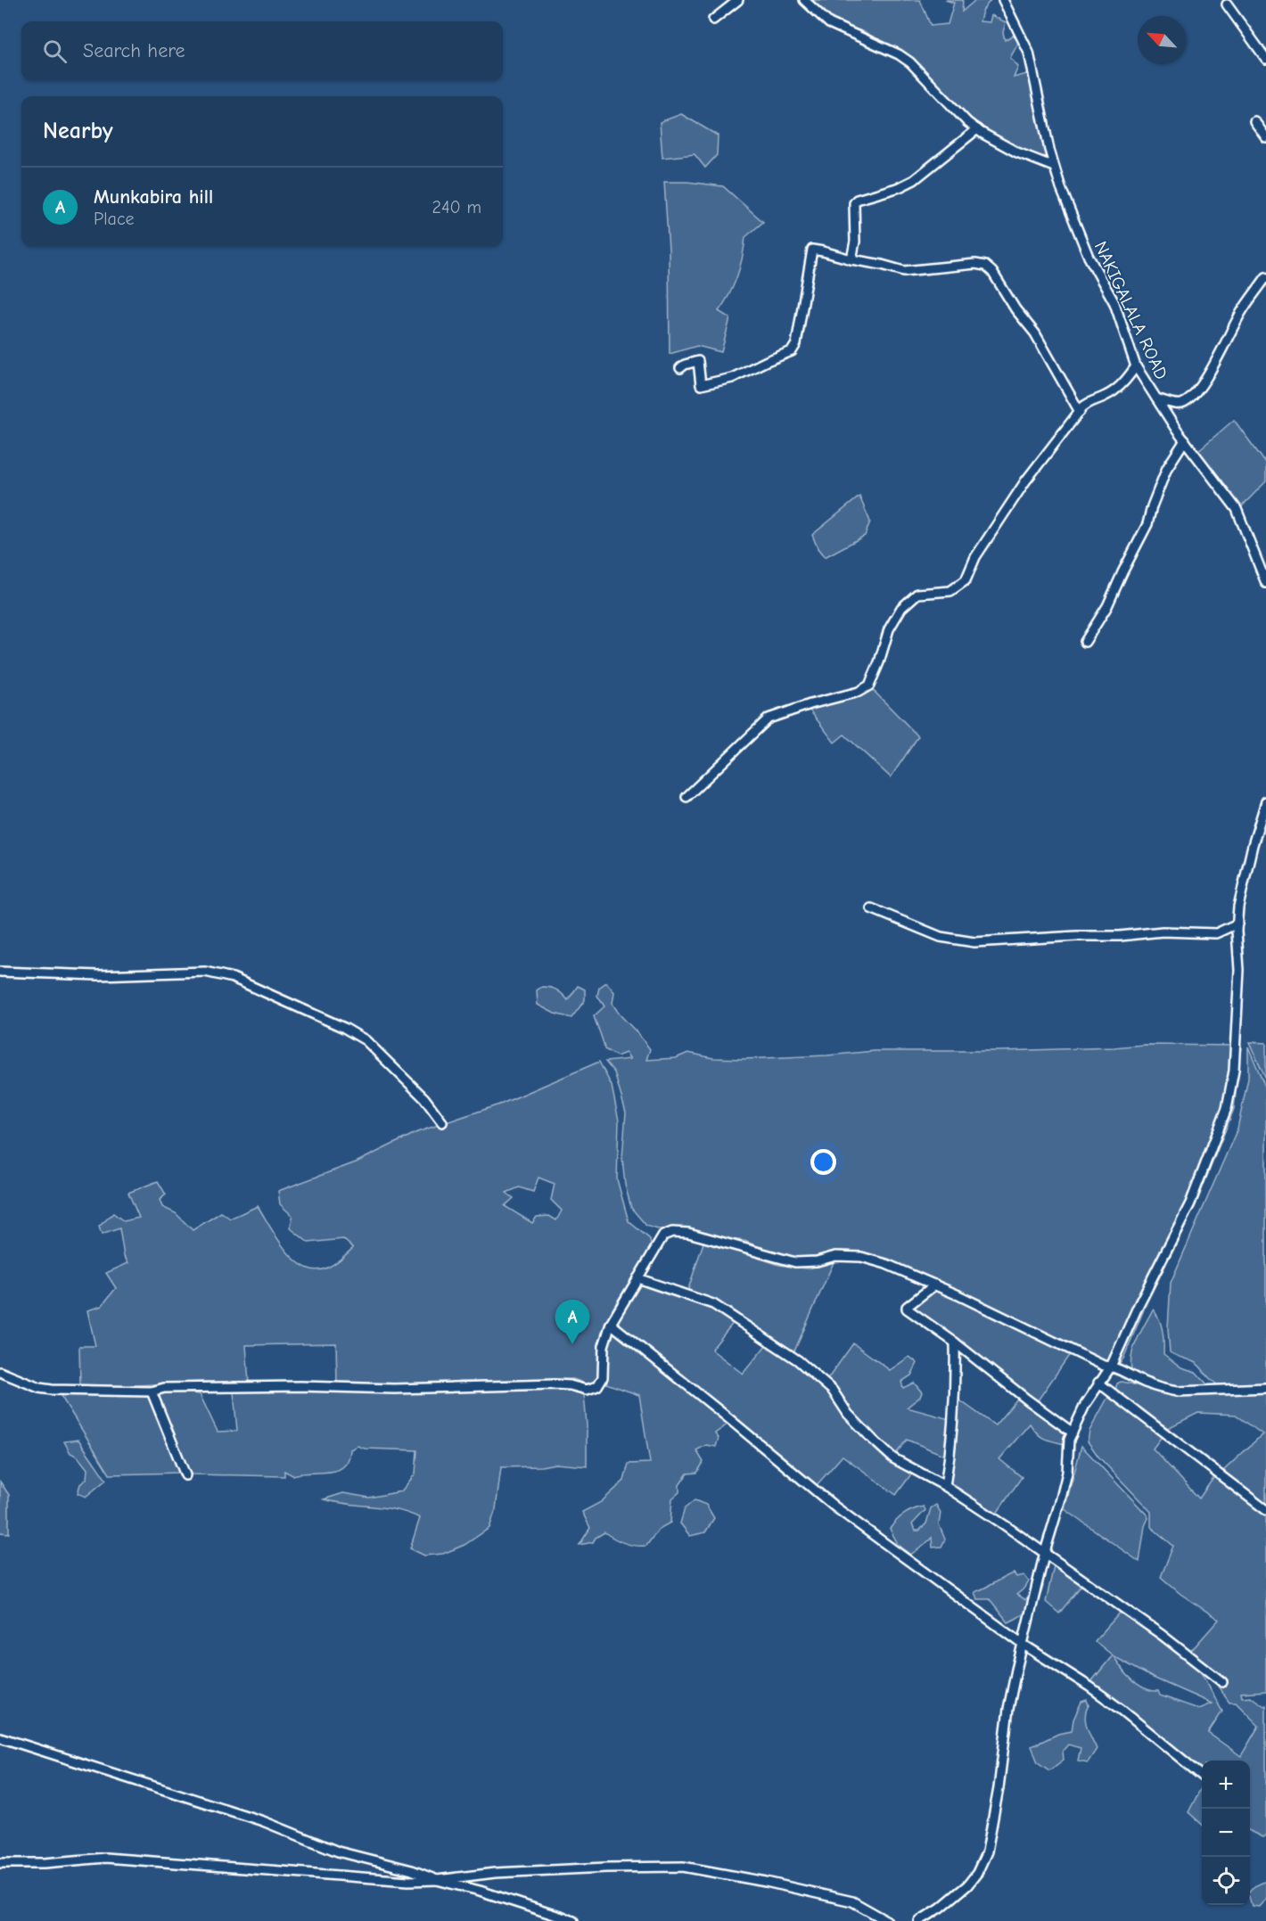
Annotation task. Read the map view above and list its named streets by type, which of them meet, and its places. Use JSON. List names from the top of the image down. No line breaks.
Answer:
{"streets":{"street":["NAKIGALALA ROAD"]},"north":"top left","page":{"search":"Search here","heading":"Nearby","list":[{"mark":"A","name":"Munkabira hill","note":"Place","value":"240 m"}],"pins":"A","map_buttons":["+","−"]}}
